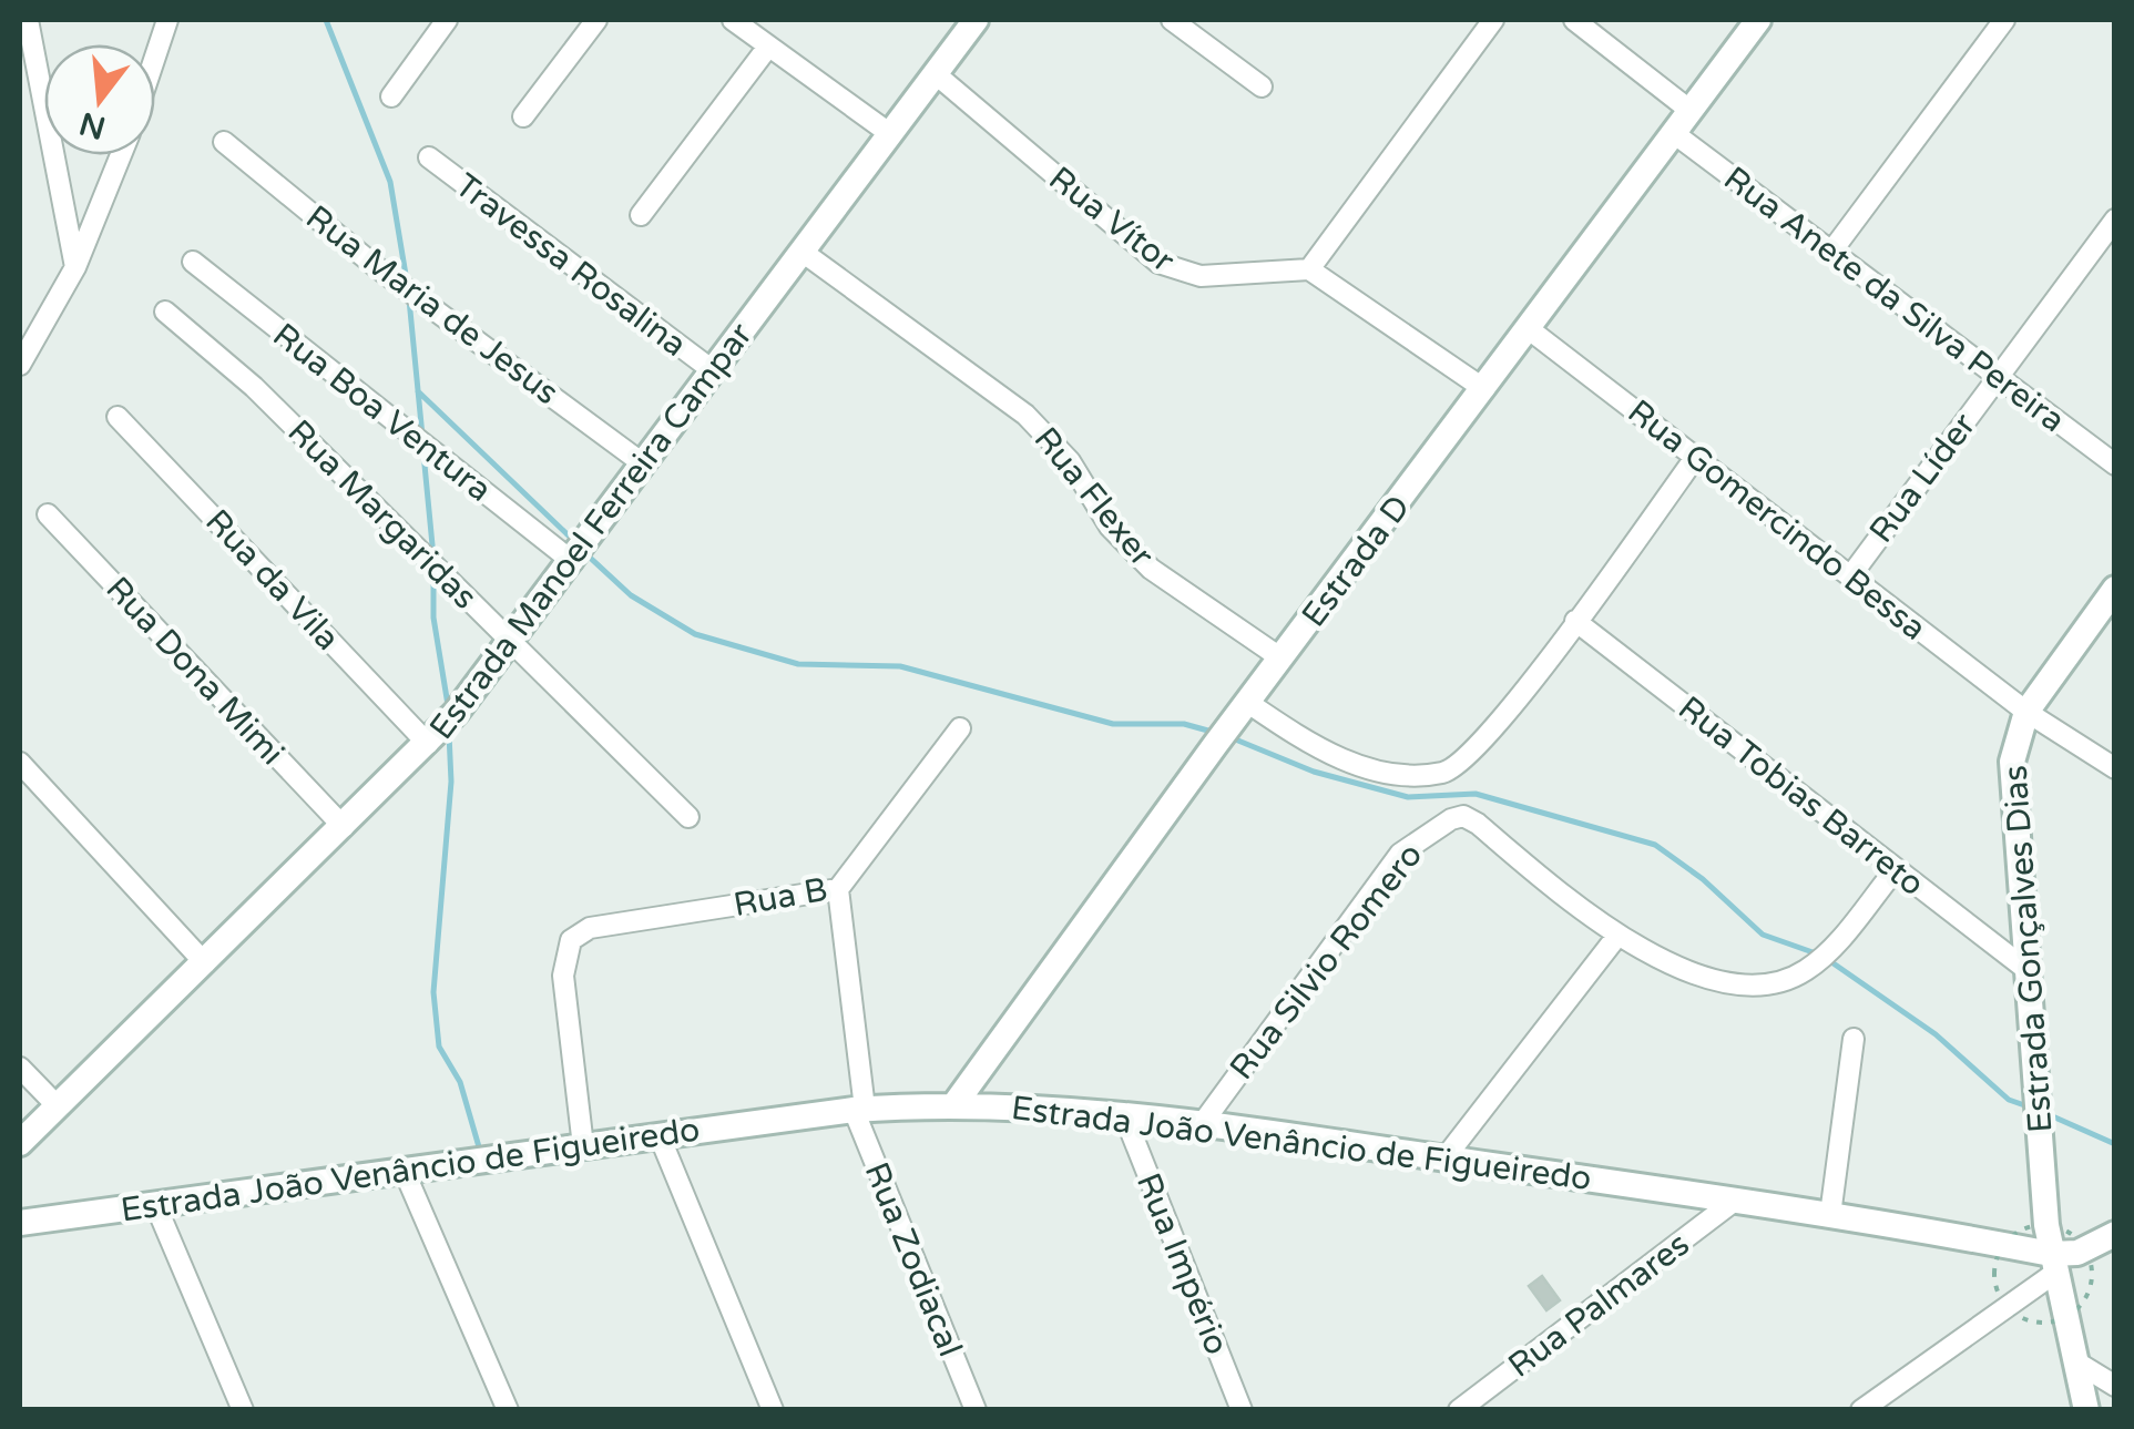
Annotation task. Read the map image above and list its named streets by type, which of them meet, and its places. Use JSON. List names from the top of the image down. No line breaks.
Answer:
{"streets":{"street":["Rua Vítor","Travessa Rosalina","Rua Anete da Silva Pereira","Rua Maria de Jesus","Rua Boa Ventura","Rua Líder","Rua Flexer","Rua Margaridas","Rua Gomercindo Bessa","Estrada Manoel Ferreira Campar","Estrada D","Rua da Vila","Rua Dona Mimi","Rua Tobias Barreto","Rua B","Estrada Gonçalves Dias","Rua Silvio Romero","Estrada João Venâncio de Figueiredo","Rua Zodiacal","Rua Império","Rua Palmares"]},"crossings":[["Rua Vítor","Estrada Manoel Ferreira Campar"],["Travessa Rosalina","Estrada Manoel Ferreira Campar"],["Rua Anete da Silva Pereira","Rua Líder"],["Rua Anete da Silva Pereira","Estrada D"],["Rua Maria de Jesus","Estrada Manoel Ferreira Campar"],["Rua Boa Ventura","Estrada Manoel Ferreira Campar"],["Rua Líder","Rua Gomercindo Bessa"],["Rua Flexer","Estrada Manoel Ferreira Campar"],["Rua Flexer","Estrada D"],["Rua Margaridas","Estrada Manoel Ferreira Campar"],["Rua Gomercindo Bessa","Estrada D"],["Rua Gomercindo Bessa","Estrada Gonçalves Dias"],["Estrada Manoel Ferreira Campar","Rua da Vila"],["Estrada Manoel Ferreira Campar","Rua Dona Mimi"],["Estrada D","Estrada João Venâncio de Figueiredo"],["Rua Tobias Barreto","Estrada Gonçalves Dias"],["Rua B","Estrada João Venâncio de Figueiredo"],["Rua B","Rua Zodiacal"],["Estrada Gonçalves Dias","Estrada João Venâncio de Figueiredo"],["Rua Silvio Romero","Estrada João Venâncio de Figueiredo"],["Estrada João Venâncio de Figueiredo","Rua Zodiacal"],["Estrada João Venâncio de Figueiredo","Rua Império"],["Estrada João Venâncio de Figueiredo","Rua Palmares"]],"north":"bottom"}
